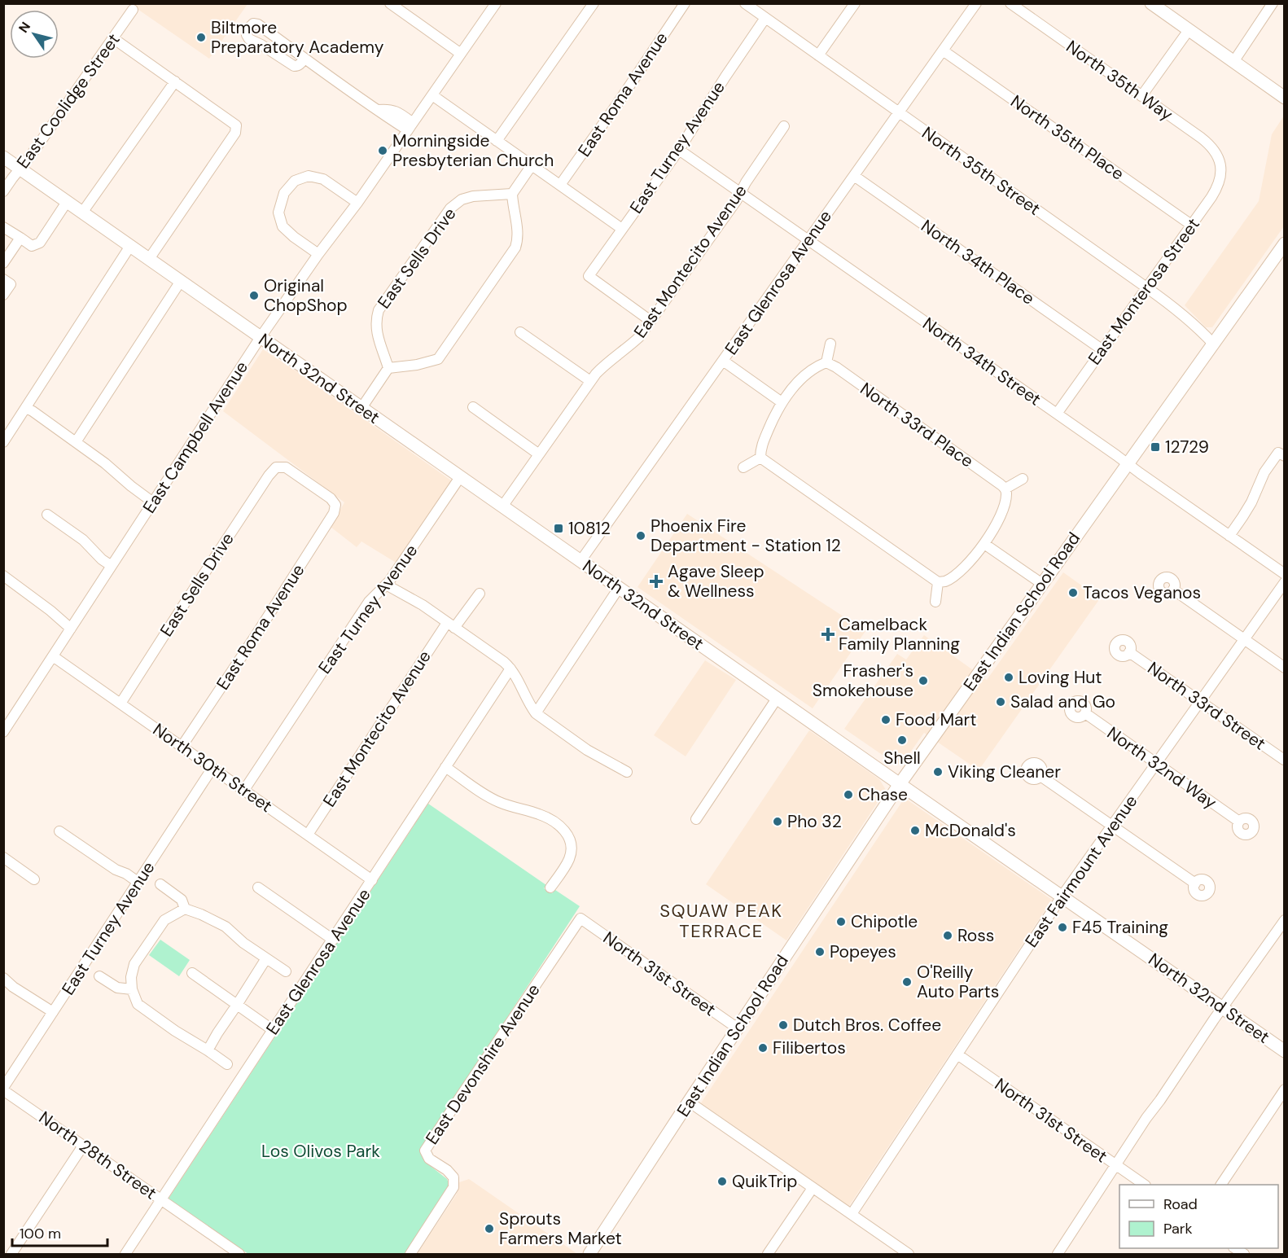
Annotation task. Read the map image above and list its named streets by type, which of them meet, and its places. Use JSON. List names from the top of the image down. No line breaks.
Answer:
{"streets":{"main road":["North 32nd Street","East Indian School Road"],"street":["North 35th Way","East Roma Avenue","East Coolidge Street","North 35th Place","East Turney Avenue","North 35th Street","East Sells Drive","East Montecito Avenue","North 34th Place","East Glenrosa Avenue","East Monterosa Street","North 34th Street","North 33rd Place","East Campbell Avenue","North 33rd Street","North 30th Street","North 32nd Way","East Fairmount Avenue","North 31st Street","East Devonshire Avenue","North 28th Street"]},"crossings":[["North 35th Way","East Monterosa Street"],["East Roma Avenue","East Sells Drive"],["East Roma Avenue","North 30th Street"],["East Coolidge Street","North 32nd Street"],["North 35th Place","East Glenrosa Avenue"],["North 35th Place","East Monterosa Street"],["East Turney Avenue","North 35th Street"],["East Turney Avenue","East Montecito Avenue"],["East Turney Avenue","North 34th Street"],["East Turney Avenue","North 32nd Street"],["East Turney Avenue","North 30th Street"],["East Turney Avenue","North 28th Street"],["North 35th Street","East Glenrosa Avenue"],["North 35th Street","East Monterosa Street"],["North 35th Street","East Indian School Road"],["East Sells Drive","North 30th Street"],["East Montecito Avenue","North 34th Street"],["East Montecito Avenue","North 32nd Street"],["East Montecito Avenue","North 30th Street"],["North 34th Place","East Glenrosa Avenue"],["North 34th Place","East Monterosa Street"],["East Glenrosa Avenue","North 34th Street"],["East Glenrosa Avenue","North 32nd Street"],["East Glenrosa Avenue","North 30th Street"],["East Glenrosa Avenue","North 28th Street"],["East Monterosa Street","North 34th Street"],["North 34th Street","East Indian School Road"],["North 32nd Street","East Campbell Avenue"],["North 32nd Street","East Indian School Road"],["North 32nd Street","East Fairmount Avenue"],["East Campbell Avenue","North 30th Street"],["East Indian School Road","North 31st Street"],["North 33rd Street","East Fairmount Avenue"],["North 32nd Way","East Fairmount Avenue"],["East Fairmount Avenue","North 31st Street"],["North 31st Street","East Devonshire Avenue"]],"districts":["SQUAW PEAK TERRACE"],"parks":["Los Olivos Park"],"places":{"other":["Biltmore Preparatory Academy","Morningside Presbyterian Church","Original ChopShop","Phoenix Fire Department - Station 12","Tacos Veganos","Loving Hut","Frasher's Smokehouse","Salad and Go","Food Mart","Shell","Viking Cleaner","Chase","Pho 32","McDonald's","Chipotle","F45 Training","Ross","Popeyes","O'Reilly Auto Parts","Dutch Bros. Coffee","Filibertos","QuikTrip","Sprouts Farmers Market"],"transit":["12729","10812"],"health":["Agave Sleep & Wellness","Camelback Family Planning"]},"legend":["Road","Park"],"scale_bar":"100 m","north":"top left"}
